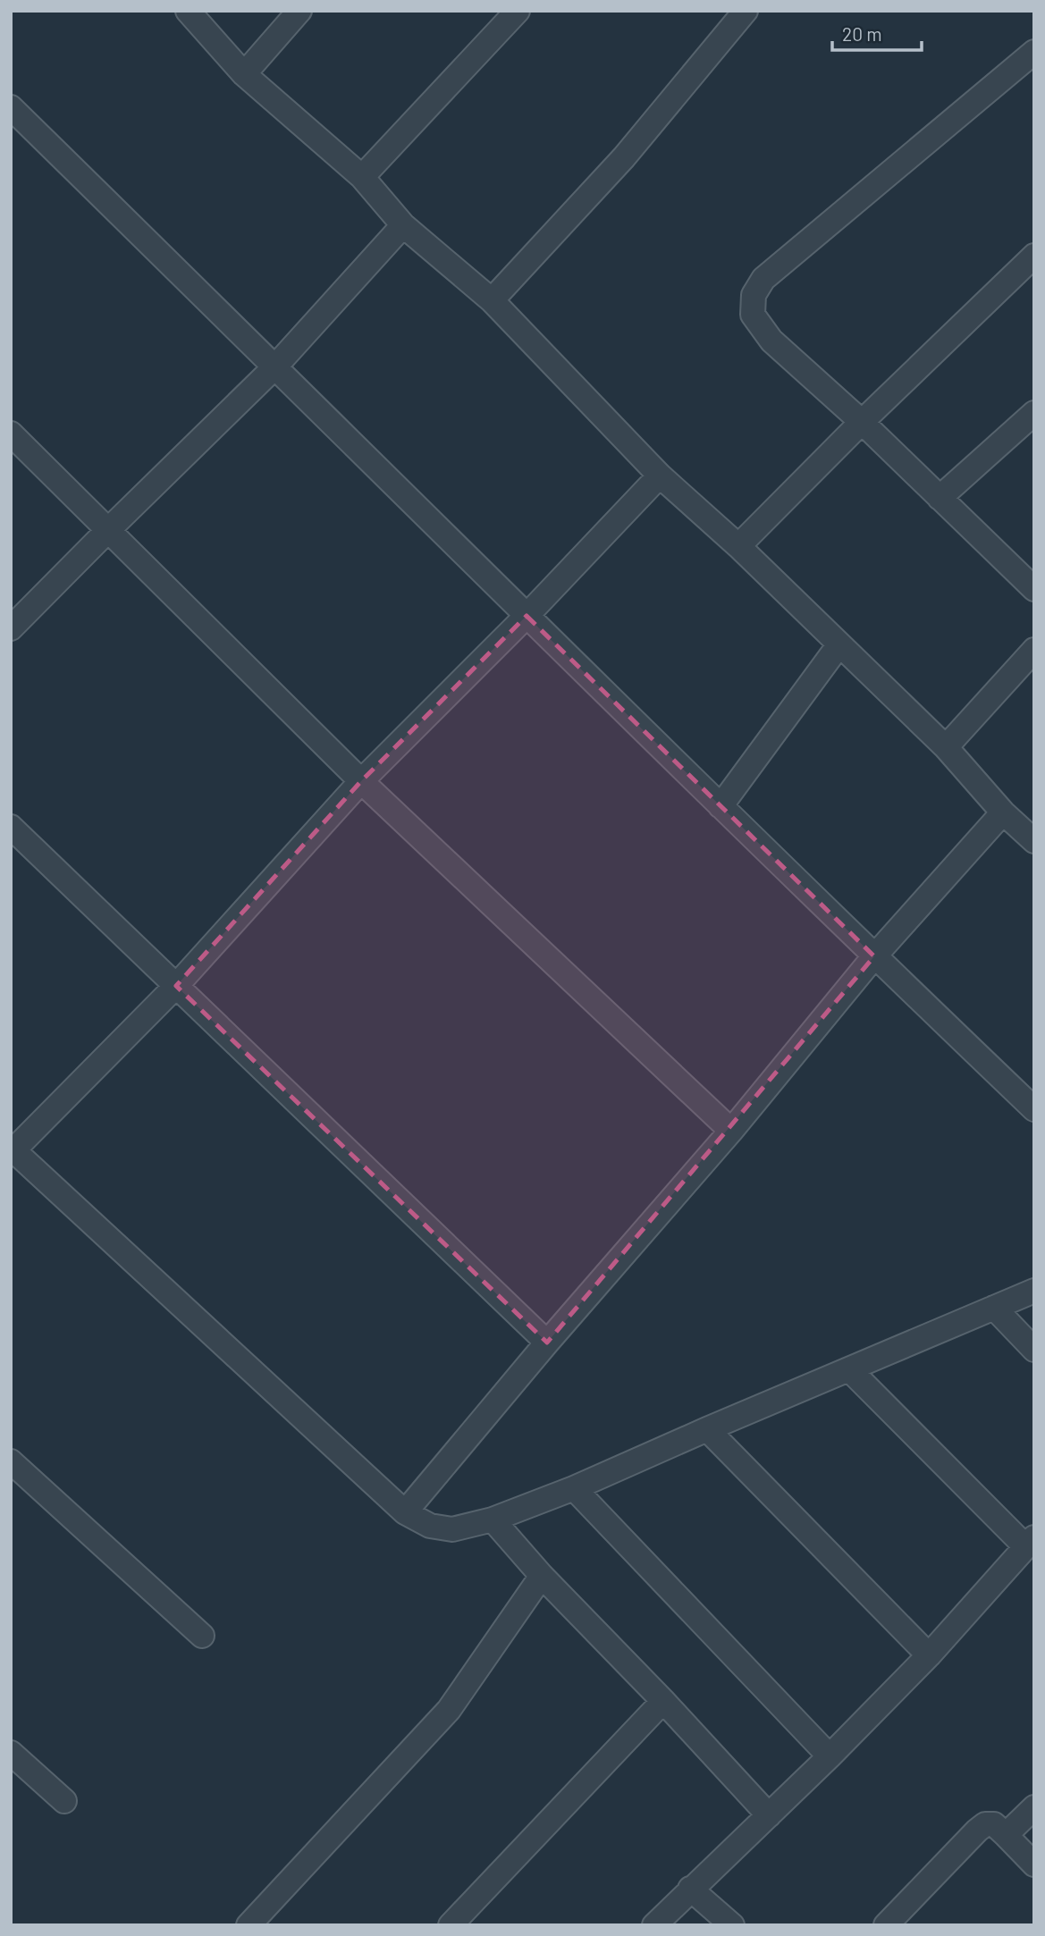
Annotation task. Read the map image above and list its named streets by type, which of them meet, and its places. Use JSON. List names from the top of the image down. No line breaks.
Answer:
{"scale_bar":"20 m"}
